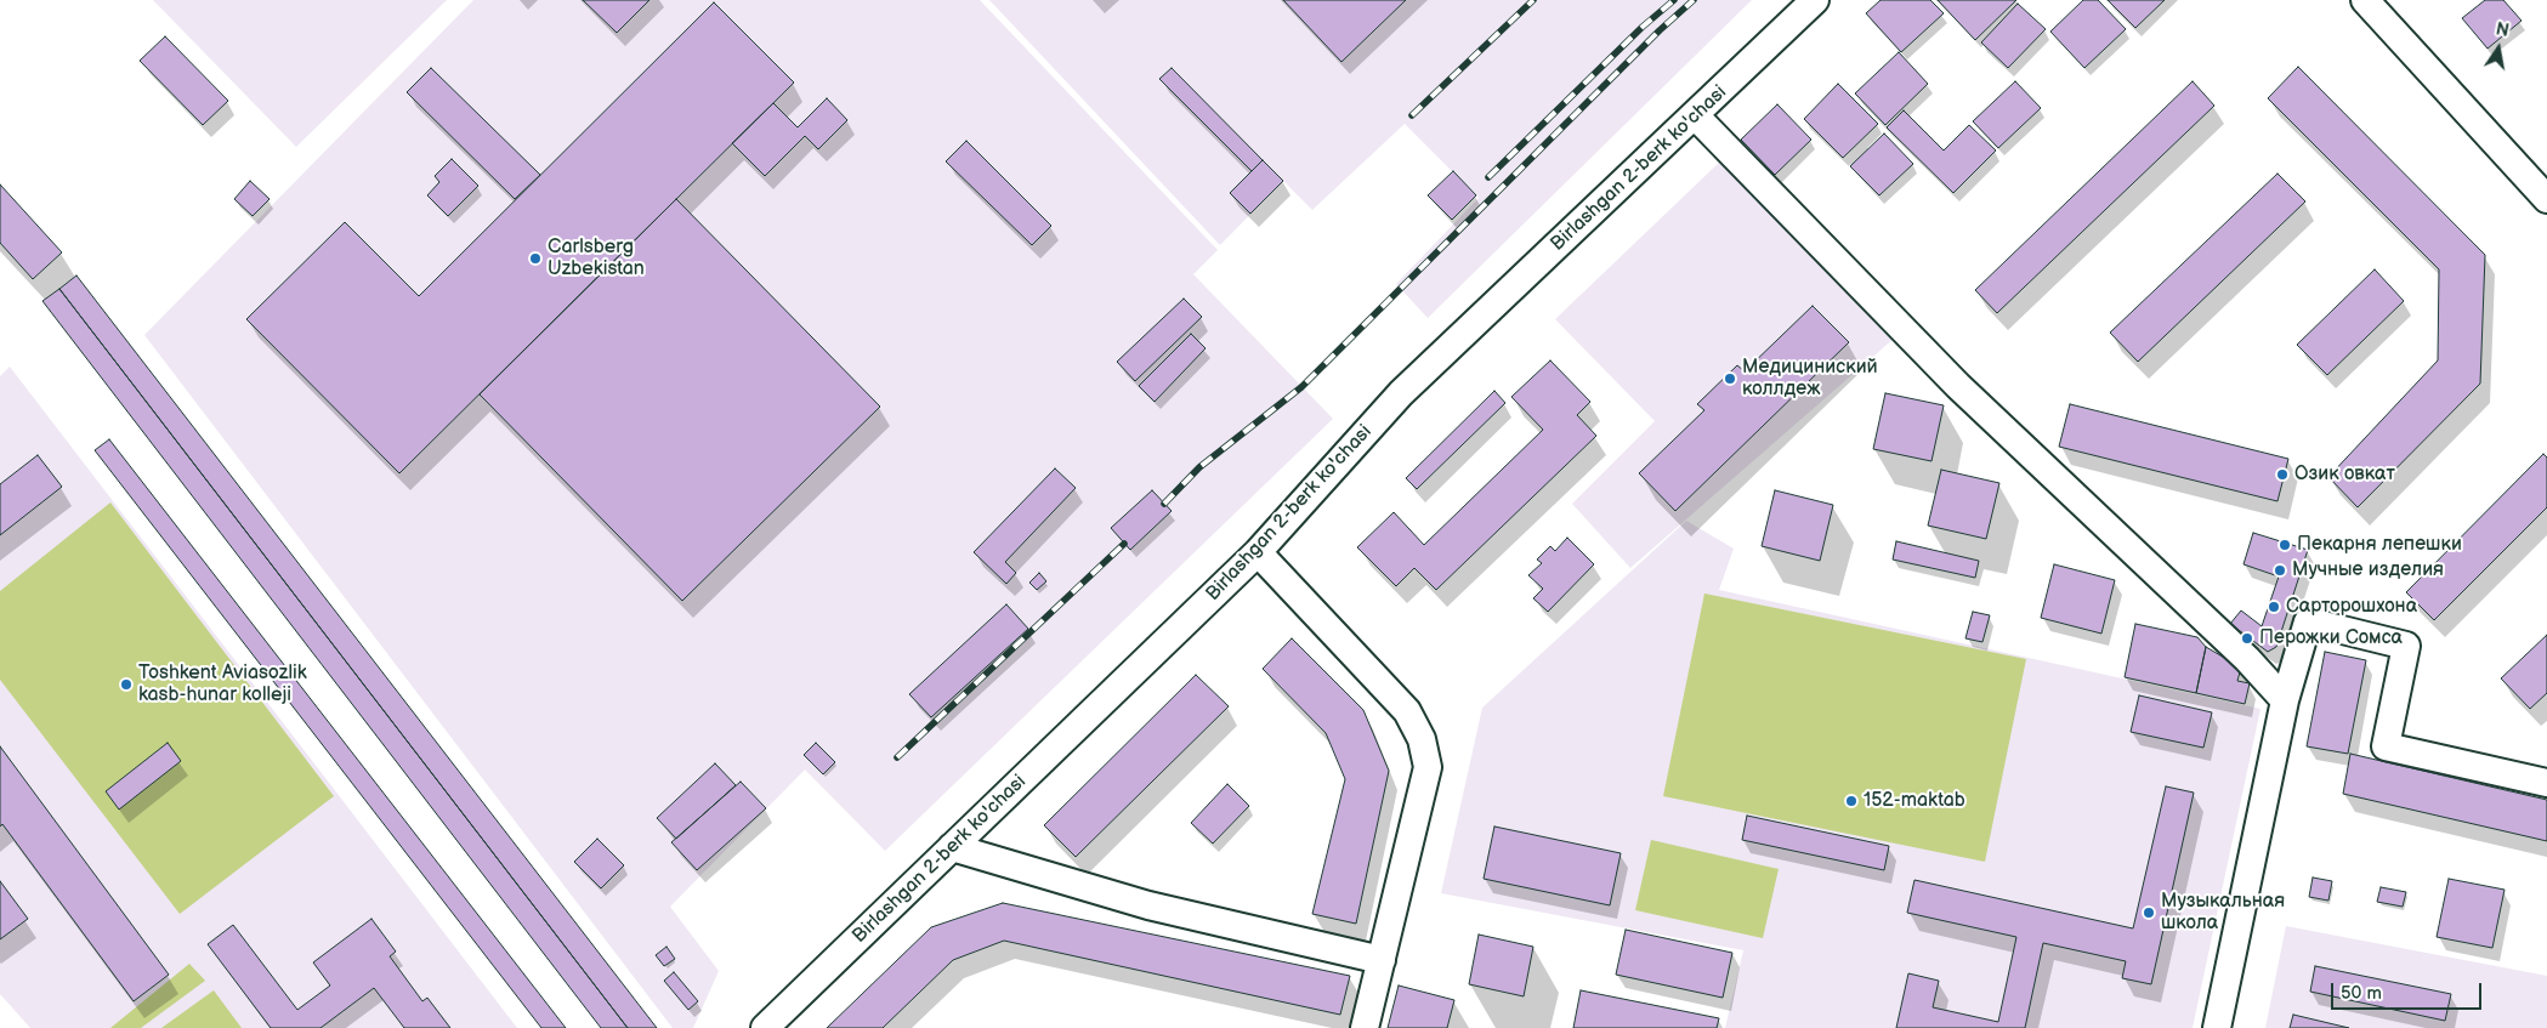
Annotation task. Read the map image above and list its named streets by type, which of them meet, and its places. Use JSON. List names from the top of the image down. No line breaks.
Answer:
{"streets":{"street":["Birlashgan 2-berk ko'chasi"]},"places":["Carlsberg Uzbekistan","Медициниский коллдеж","Озик овкат","Пекарня лепешки","Мучные изделия","Сарторошхона","Перожки Сомса","Toshkent Aviasozlik kasb-hunar kolleji","152-maktab","Музыкальная школа"],"scale_bar":"50 m","north":"top"}
